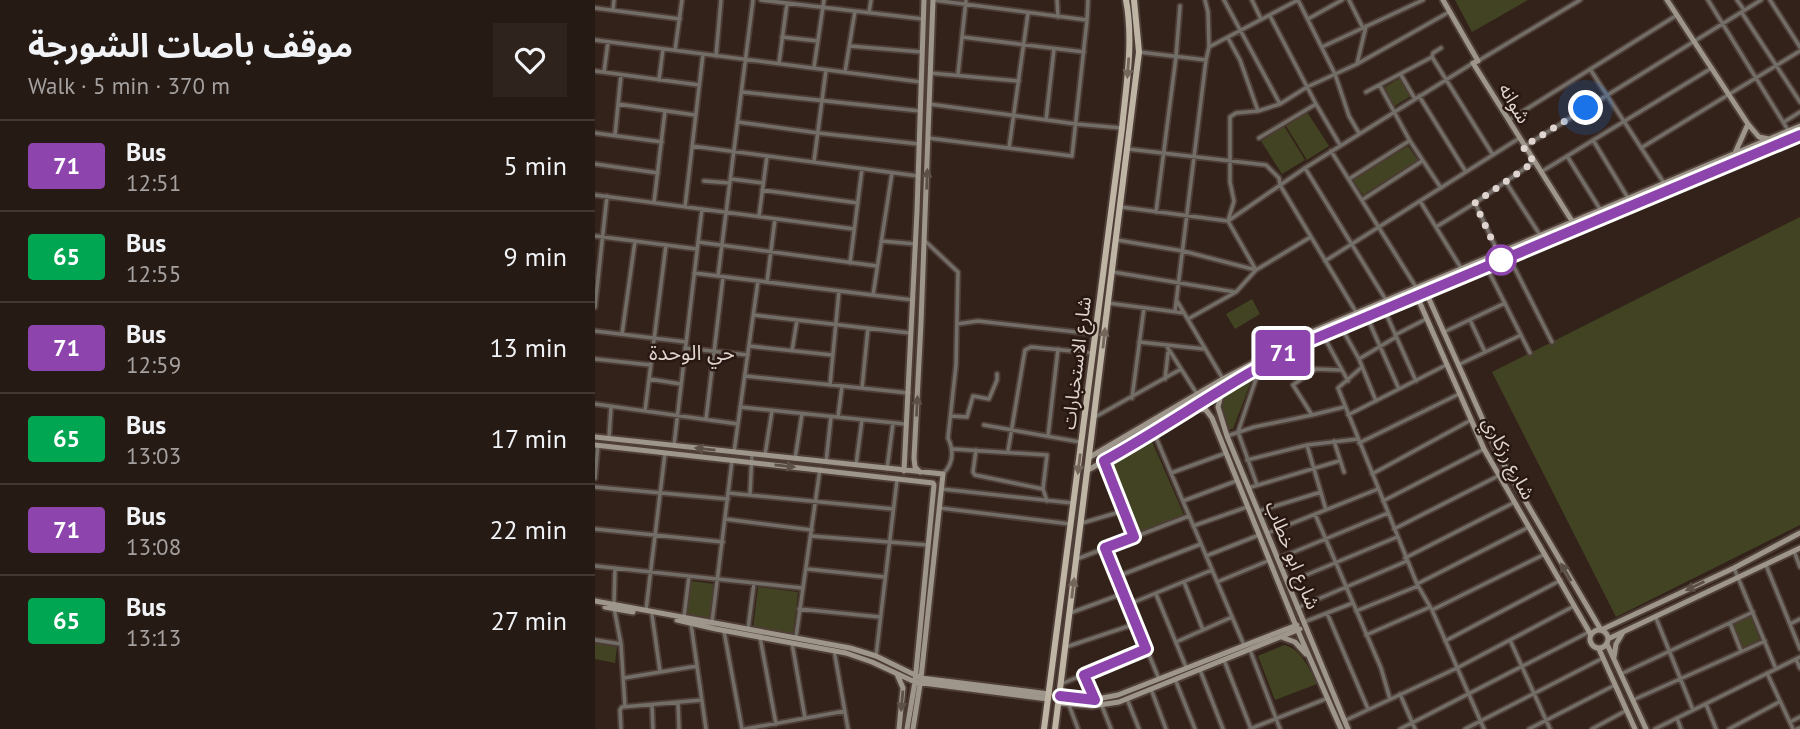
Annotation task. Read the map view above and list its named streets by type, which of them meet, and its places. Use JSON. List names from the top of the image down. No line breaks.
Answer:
{"streets":{"main road":["شارع الاستخبارات"],"street":["شوانە","شارع رزكاري","شارع ابو خطاب"]},"districts":["حي الوحدة"],"lines":["bus line 71"],"page":{"heading":["موقف باصات الشورجة","Walk · 5 min · 370 m"],"on_map":"71","list":[{"mark":"71","name":"Bus","note":"12:51","value":"5 min"},{"mark":"65","name":"Bus","note":"12:55","value":"9 min"},{"mark":"71","name":"Bus","note":"12:59","value":"13 min"},{"mark":"65","name":"Bus","note":"13:03","value":"17 min"},{"mark":"71","name":"Bus","note":"13:08","value":"22 min"},{"mark":"65","name":"Bus","note":"13:13","value":"27 min"}]}}
